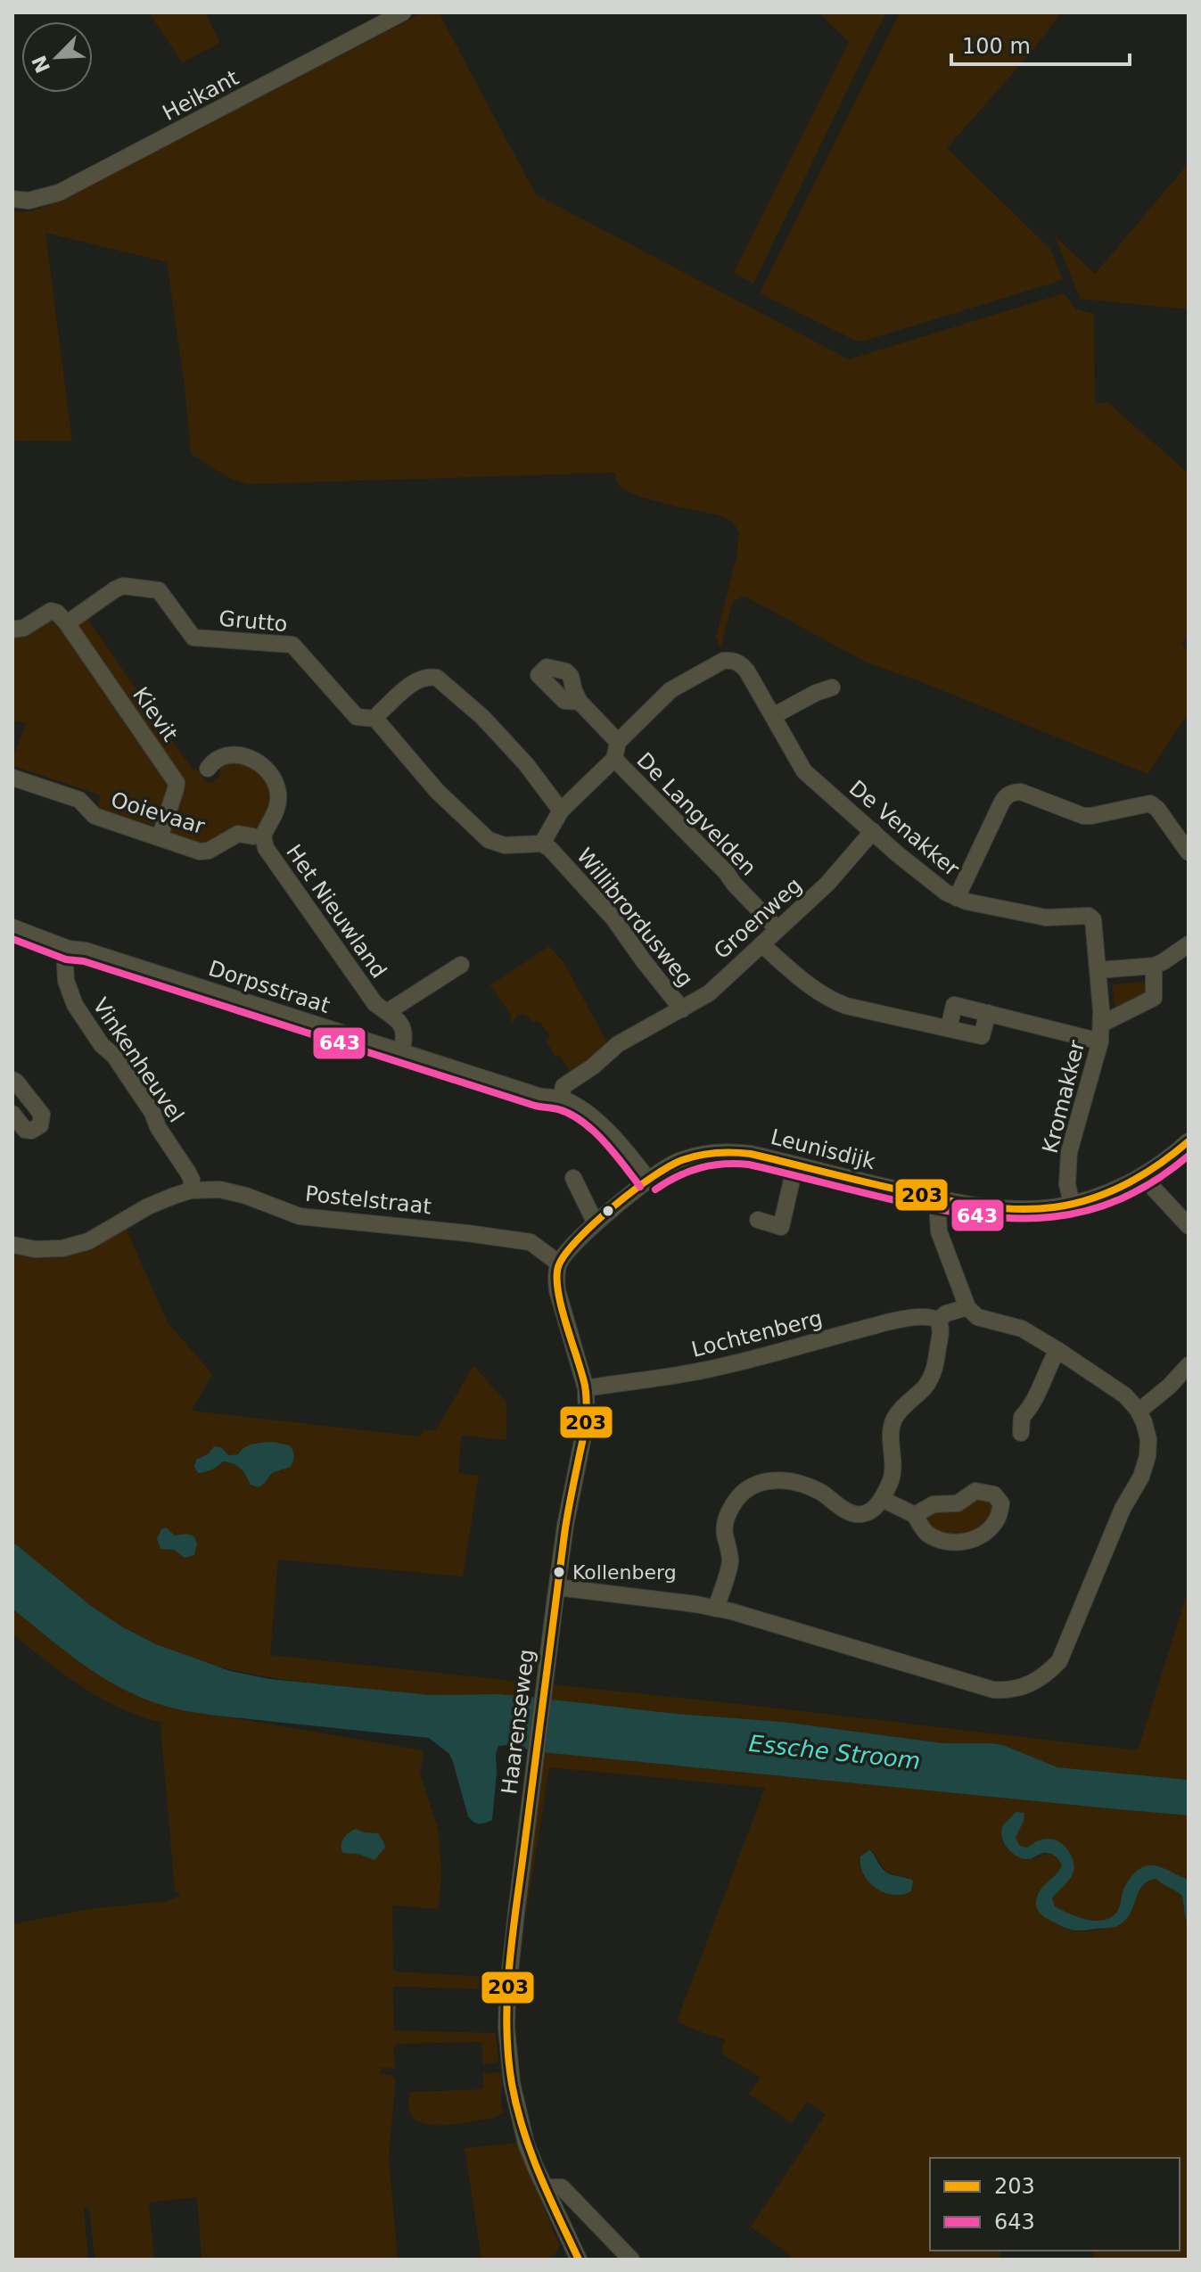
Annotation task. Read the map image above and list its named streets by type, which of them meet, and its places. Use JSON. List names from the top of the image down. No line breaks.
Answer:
{"streets":{"street":["Heikant","Grutto","Kievit","Ooievaar","De Langvelden","De Venakker","Het Nieuwland","Willibrordusweg","Groenweg","Dorpsstraat","Vinkenheuvel","Kromakker","Leunisdijk","Postelstraat","Lochtenberg","Haarenseweg"]},"crossings":[["Grutto","Kievit"],["Kievit","Ooievaar"],["De Langvelden","De Venakker"],["De Langvelden","Groenweg"],["De Venakker","Groenweg"],["De Venakker","Kromakker"],["Het Nieuwland","Dorpsstraat"],["Willibrordusweg","Groenweg"],["Groenweg","Dorpsstraat"],["Dorpsstraat","Vinkenheuvel"],["Dorpsstraat","Leunisdijk"],["Vinkenheuvel","Postelstraat"],["Kromakker","Leunisdijk"],["Postelstraat","Haarenseweg"],["Lochtenberg","Haarenseweg"]],"water":["Essche Stroom"],"places":["Kollenberg"],"lines":["transit line 643","transit line 203"],"legend":["203","643"],"scale_bar":"100 m","north":"bottom left"}
